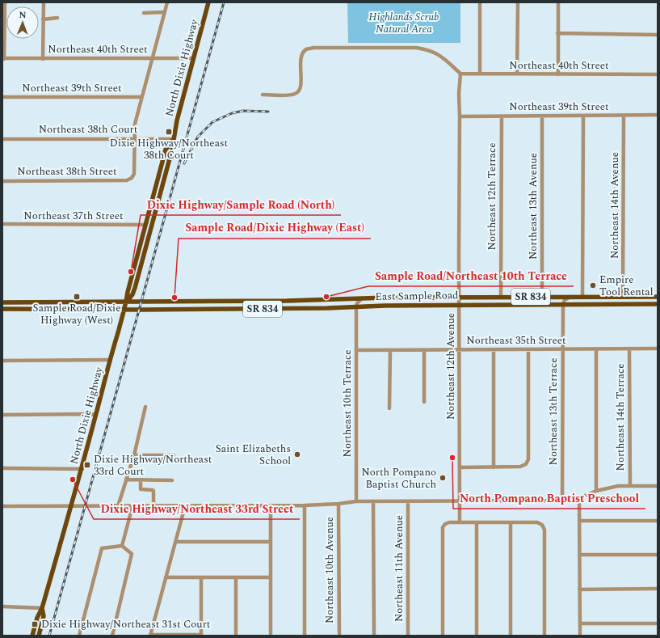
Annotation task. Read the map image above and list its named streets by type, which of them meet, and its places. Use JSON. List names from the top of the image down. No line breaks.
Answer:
{"streets":{"main road":["North Dixie Highway","East Sample Road","SR 834"],"street":["Northeast 40th Street","Northeast 39th Street","Northeast 38th Court","Northeast 38th Street","Northeast 12th Terrace","Northeast 14th Avenue","Northeast 13th Avenue","Northeast 37th Street","Northeast 35th Street","Northeast 12th Avenue","Northeast 10th Terrace","Northeast 13th Terrace","Northeast 14th Terrace","Northeast 11th Avenue","Northeast 10th Avenue"]},"crossings":[["Northeast 40th Street","North Dixie Highway"],["Northeast 40th Street","Northeast 12th Avenue"],["North Dixie Highway","Northeast 38th Court"],["North Dixie Highway","Northeast 37th Street"],["North Dixie Highway","East Sample Road"],["Northeast 39th Street","Northeast 12th Terrace"],["Northeast 39th Street","Northeast 14th Avenue"],["Northeast 39th Street","Northeast 13th Avenue"],["Northeast 39th Street","Northeast 12th Avenue"],["Northeast 38th Court","Northeast 38th Street"],["Northeast 12th Terrace","East Sample Road"],["Northeast 14th Avenue","East Sample Road"],["Northeast 13th Avenue","East Sample Road"],["East Sample Road","Northeast 12th Avenue"],["East Sample Road","Northeast 10th Terrace"],["East Sample Road","Northeast 13th Terrace"],["Northeast 35th Street","Northeast 12th Avenue"],["Northeast 35th Street","Northeast 10th Terrace"],["Northeast 35th Street","Northeast 13th Terrace"],["Northeast 35th Street","Northeast 14th Terrace"]],"parks":["Highlands Scrub Natural Area"],"places":{"transit":["Dixie Highway/Northeast 38th Court","Sample Road/Dixie Highway (West)","Dixie Highway/Northeast 33rd Court","Dixie Highway/Northeast 31st Court"],"other":["Dixie Highway/Sample Road (North)","Empire Tool Rental","Sample Road/Northeast 10th Terrace","Sample Road/Dixie Highway (East)","Saint Elizabeths School","North Pompano Baptist Preschool","North Pompano Baptist Church","Dixie Highway/Northeast 33rd Street"]},"north":"top"}
